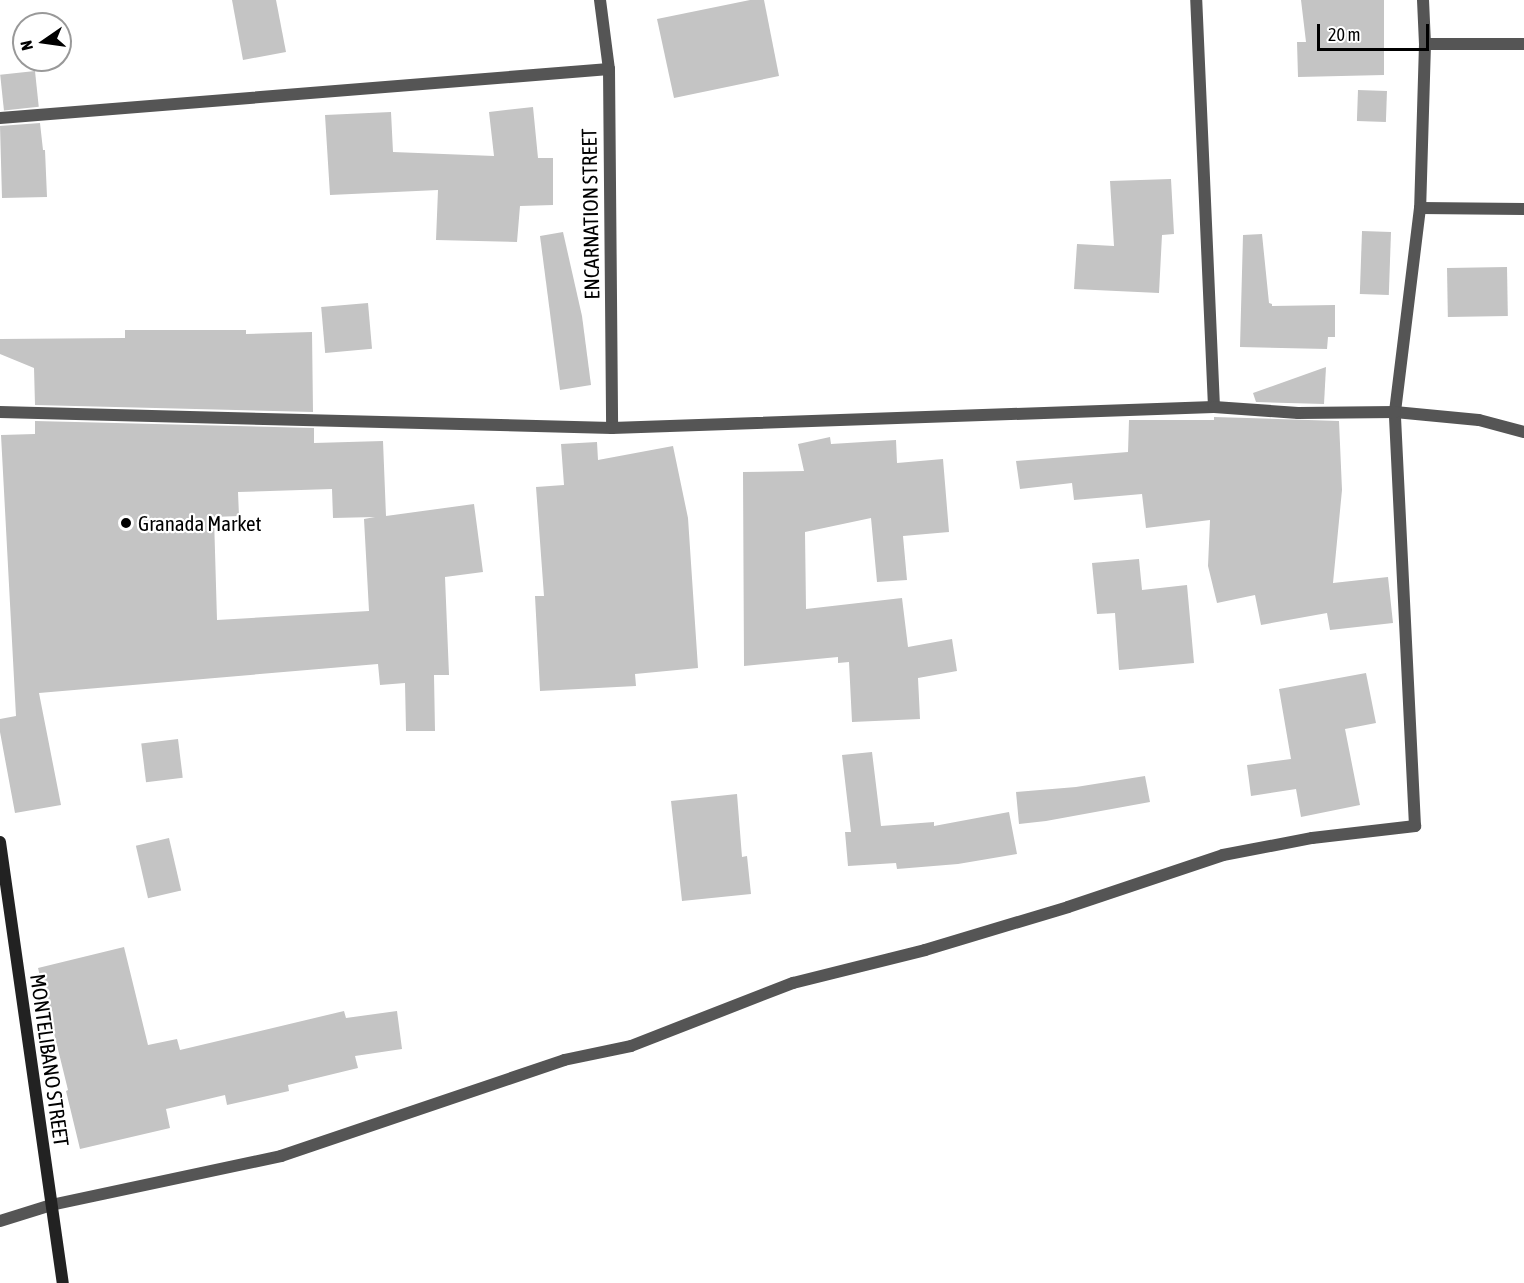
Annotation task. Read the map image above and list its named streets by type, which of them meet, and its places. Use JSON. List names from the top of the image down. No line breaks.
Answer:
{"streets":{"main road":["MONTELIBANO STREET"],"street":["ENCARNATION STREET"]},"places":["Granada Market"],"scale_bar":"20 m","north":"left"}
